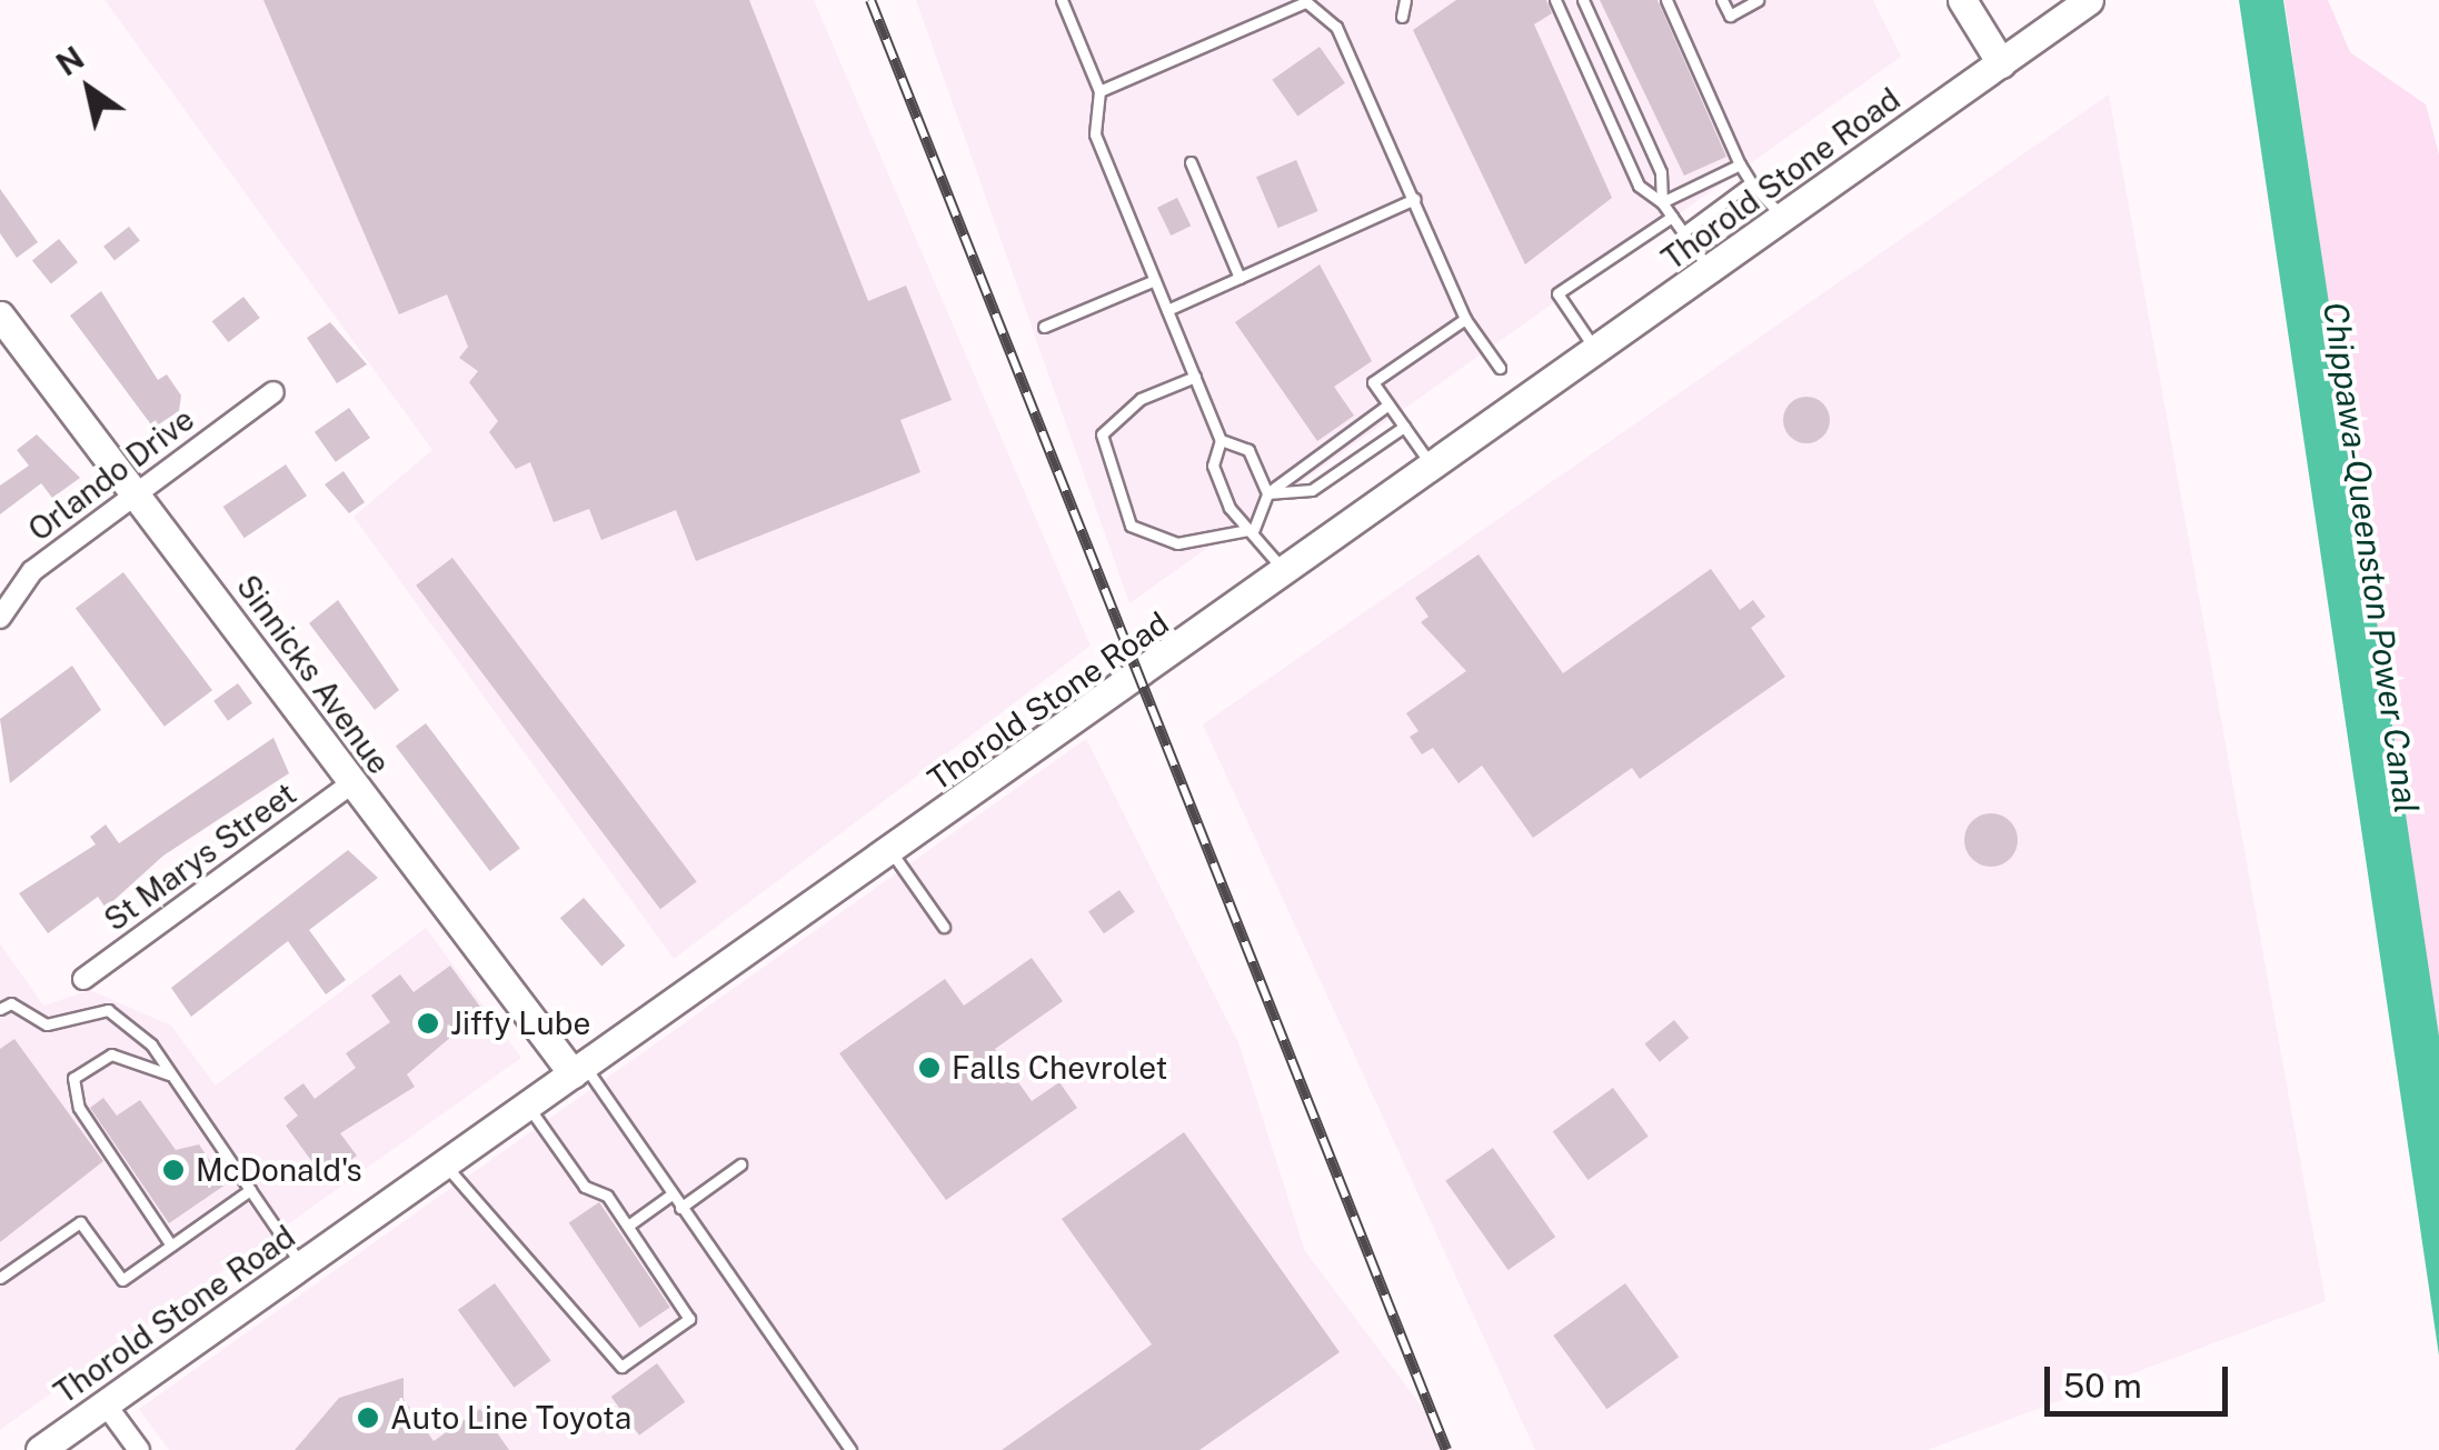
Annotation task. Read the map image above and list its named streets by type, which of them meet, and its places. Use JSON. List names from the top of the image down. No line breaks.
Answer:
{"streets":{"main road":["Thorold Stone Road","Sinnicks Avenue"],"street":["Orlando Drive","St Marys Street"]},"crossings":[["Thorold Stone Road","Sinnicks Avenue"],["Orlando Drive","Sinnicks Avenue"],["Sinnicks Avenue","St Marys Street"]],"water":["Chippawa-Queenston Power Canal"],"places":["Jiffy Lube","Falls Chevrolet","McDonald's","Auto Line Toyota"],"scale_bar":"50 m","north":"top left"}
